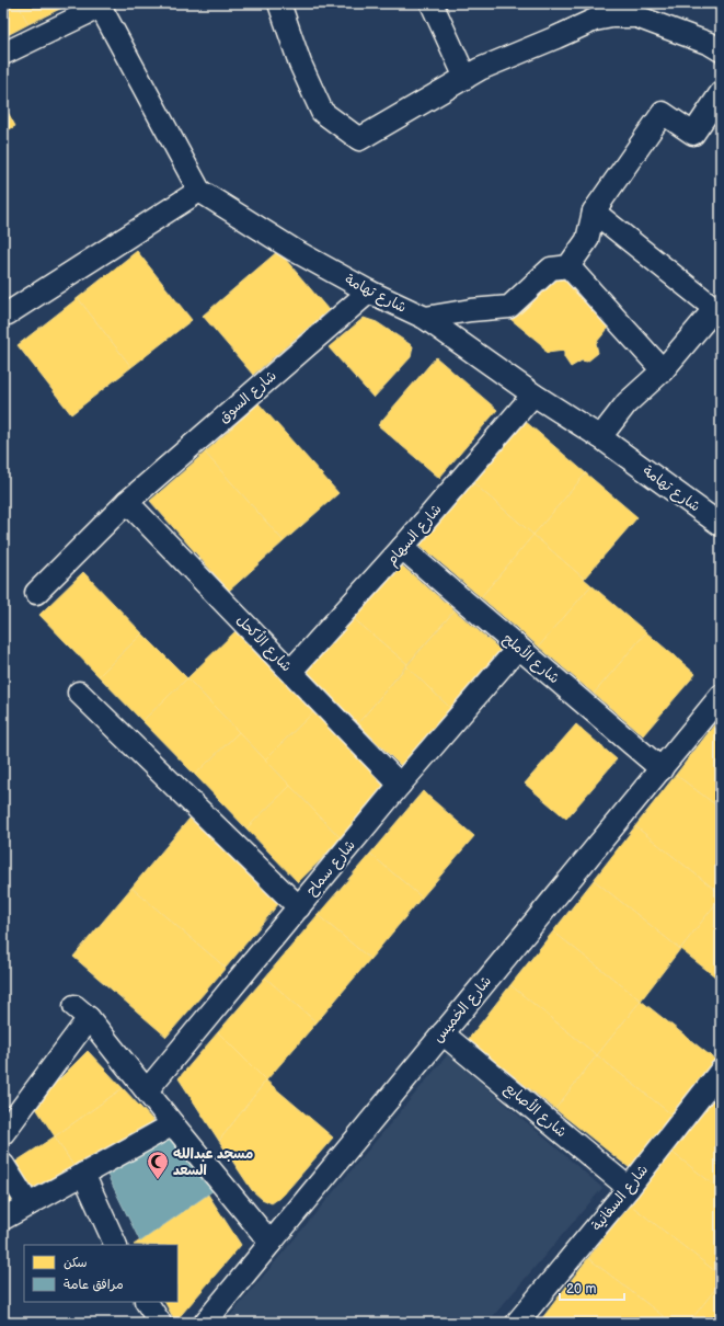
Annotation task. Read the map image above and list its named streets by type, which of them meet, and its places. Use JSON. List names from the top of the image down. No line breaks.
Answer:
{"streets":{"street":["شارع تهامة","شارع السوق","شارع السهام","شارع الأكحل","شارع الأملح","شارع سماح","شارع الخميس","شارع الأصابع","شارع السفانية"]},"crossings":[["شارع تهامة","شارع السوق"],["شارع تهامة","شارع السهام"],["شارع السوق","شارع الأكحل"],["شارع السهام","شارع الأكحل"],["شارع السهام","شارع الأملح"],["شارع الأكحل","شارع سماح"],["شارع الأملح","شارع سماح"],["شارع الأملح","شارع الخميس"],["شارع الخميس","شارع الأصابع"],["شارع الأصابع","شارع السفانية"]],"places":{"mosque":["مسجد عبدالله السعد"]},"legend":["سكن","مرافق عامة"],"scale_bar":"20 m"}
